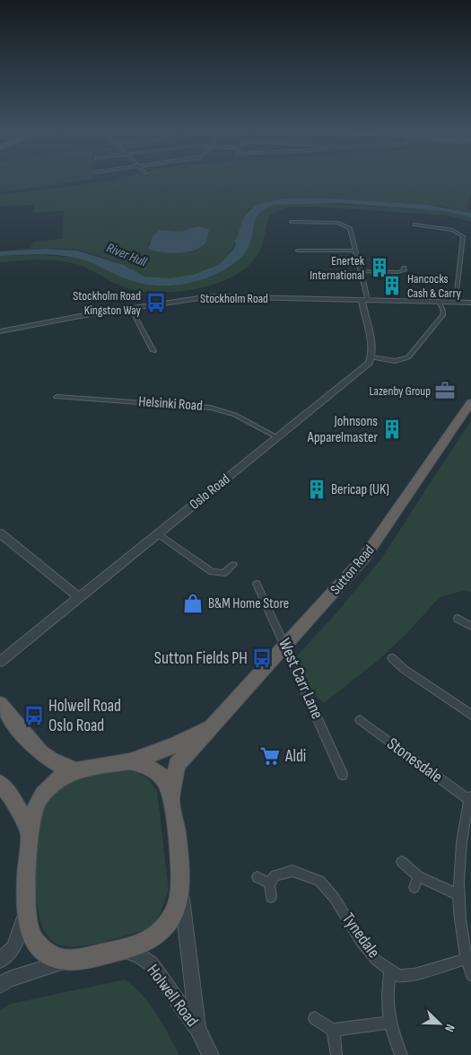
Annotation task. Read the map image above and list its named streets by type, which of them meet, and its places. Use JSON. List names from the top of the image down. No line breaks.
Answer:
{"streets":{"highway":["Sutton Road"],"street":["Stockholm Road","Helsinki Road","Oslo Road","West Carr Lane","Stonesdale","Tynedale","Holwell Road"]},"crossings":[["Helsinki Road","Oslo Road"],["Sutton Road","West Carr Lane"],["Stonesdale","Tynedale"]],"water":["River Hull"],"places":{"building":["Enertek International","Hancocks Cash & Carry","Johnsons Apparelmaster","Bericap (UK)"],"bus stop":["Stockholm Road Kingston Way","Sutton Fields PH","Holwell Road Oslo Road"],"office":["Lazenby Group"],"shop":["B&M Home Store"],"supermarket":["Aldi"]},"north":"bottom right"}
